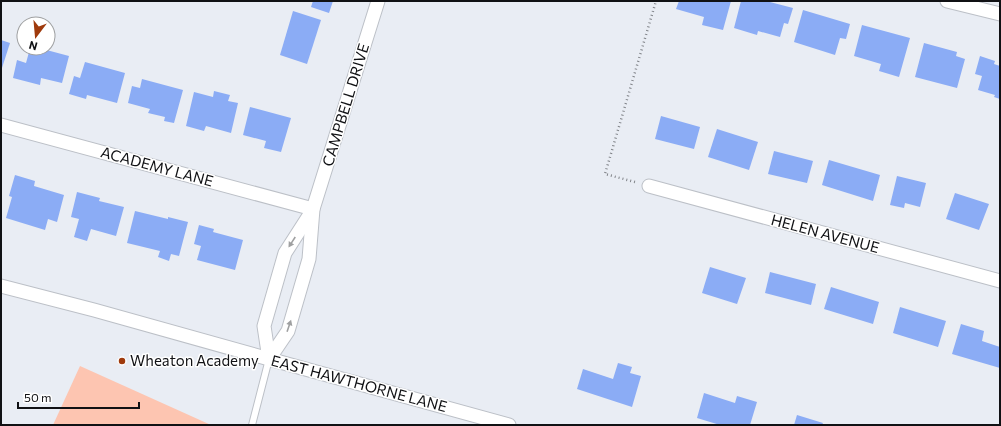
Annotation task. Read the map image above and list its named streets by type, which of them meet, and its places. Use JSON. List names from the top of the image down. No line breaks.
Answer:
{"streets":{"street":["CAMPBELL DRIVE","ACADEMY LANE","HELEN AVENUE","EAST HAWTHORNE LANE"]},"crossings":[["CAMPBELL DRIVE","ACADEMY LANE"],["CAMPBELL DRIVE","EAST HAWTHORNE LANE"]],"places":["Wheaton Academy"],"scale_bar":"50 m","north":"bottom"}
